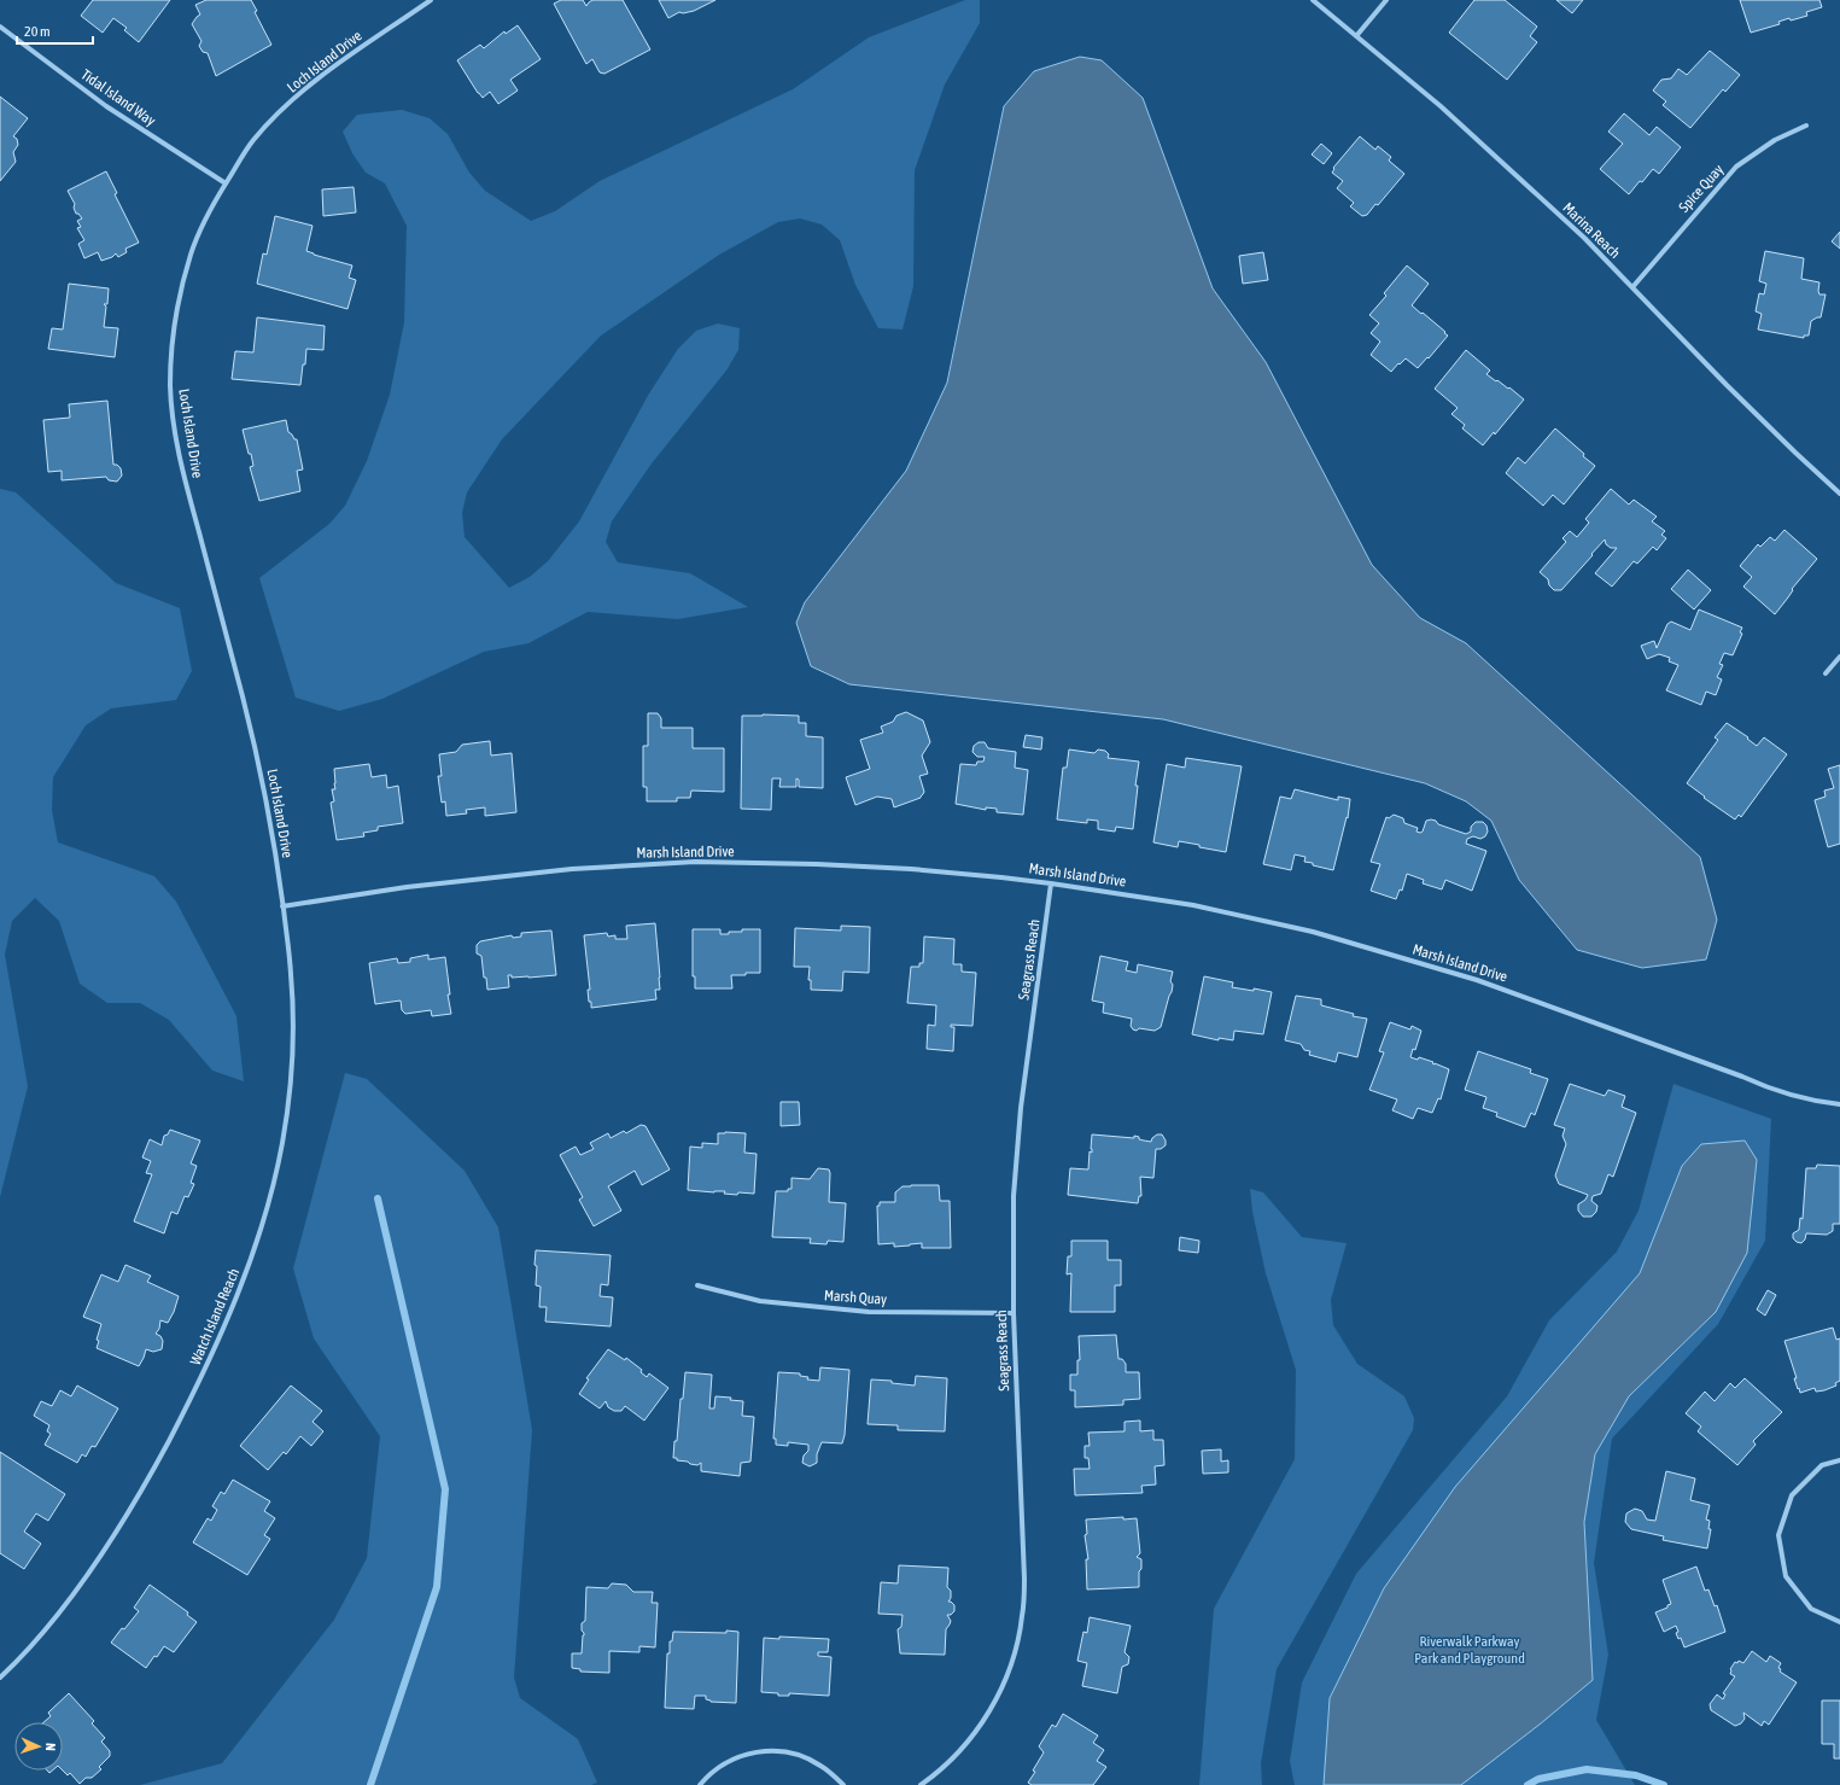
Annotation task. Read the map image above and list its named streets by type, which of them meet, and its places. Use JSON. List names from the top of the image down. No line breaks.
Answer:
{"streets":{"street":["Loch Island Drive","Tidal Island Way","Spice Quay","Marina Reach","Marsh Island Drive","Seagrass Reach","Marsh Quay","Watch Island Reach"]},"crossings":[["Loch Island Drive","Tidal Island Way"],["Loch Island Drive","Marsh Island Drive"],["Loch Island Drive","Watch Island Reach"],["Spice Quay","Marina Reach"],["Marsh Island Drive","Seagrass Reach"],["Marsh Island Drive","Watch Island Reach"],["Seagrass Reach","Marsh Quay"]],"parks":["Riverwalk Parkway Park and Playground"],"scale_bar":"20 m","north":"right"}
